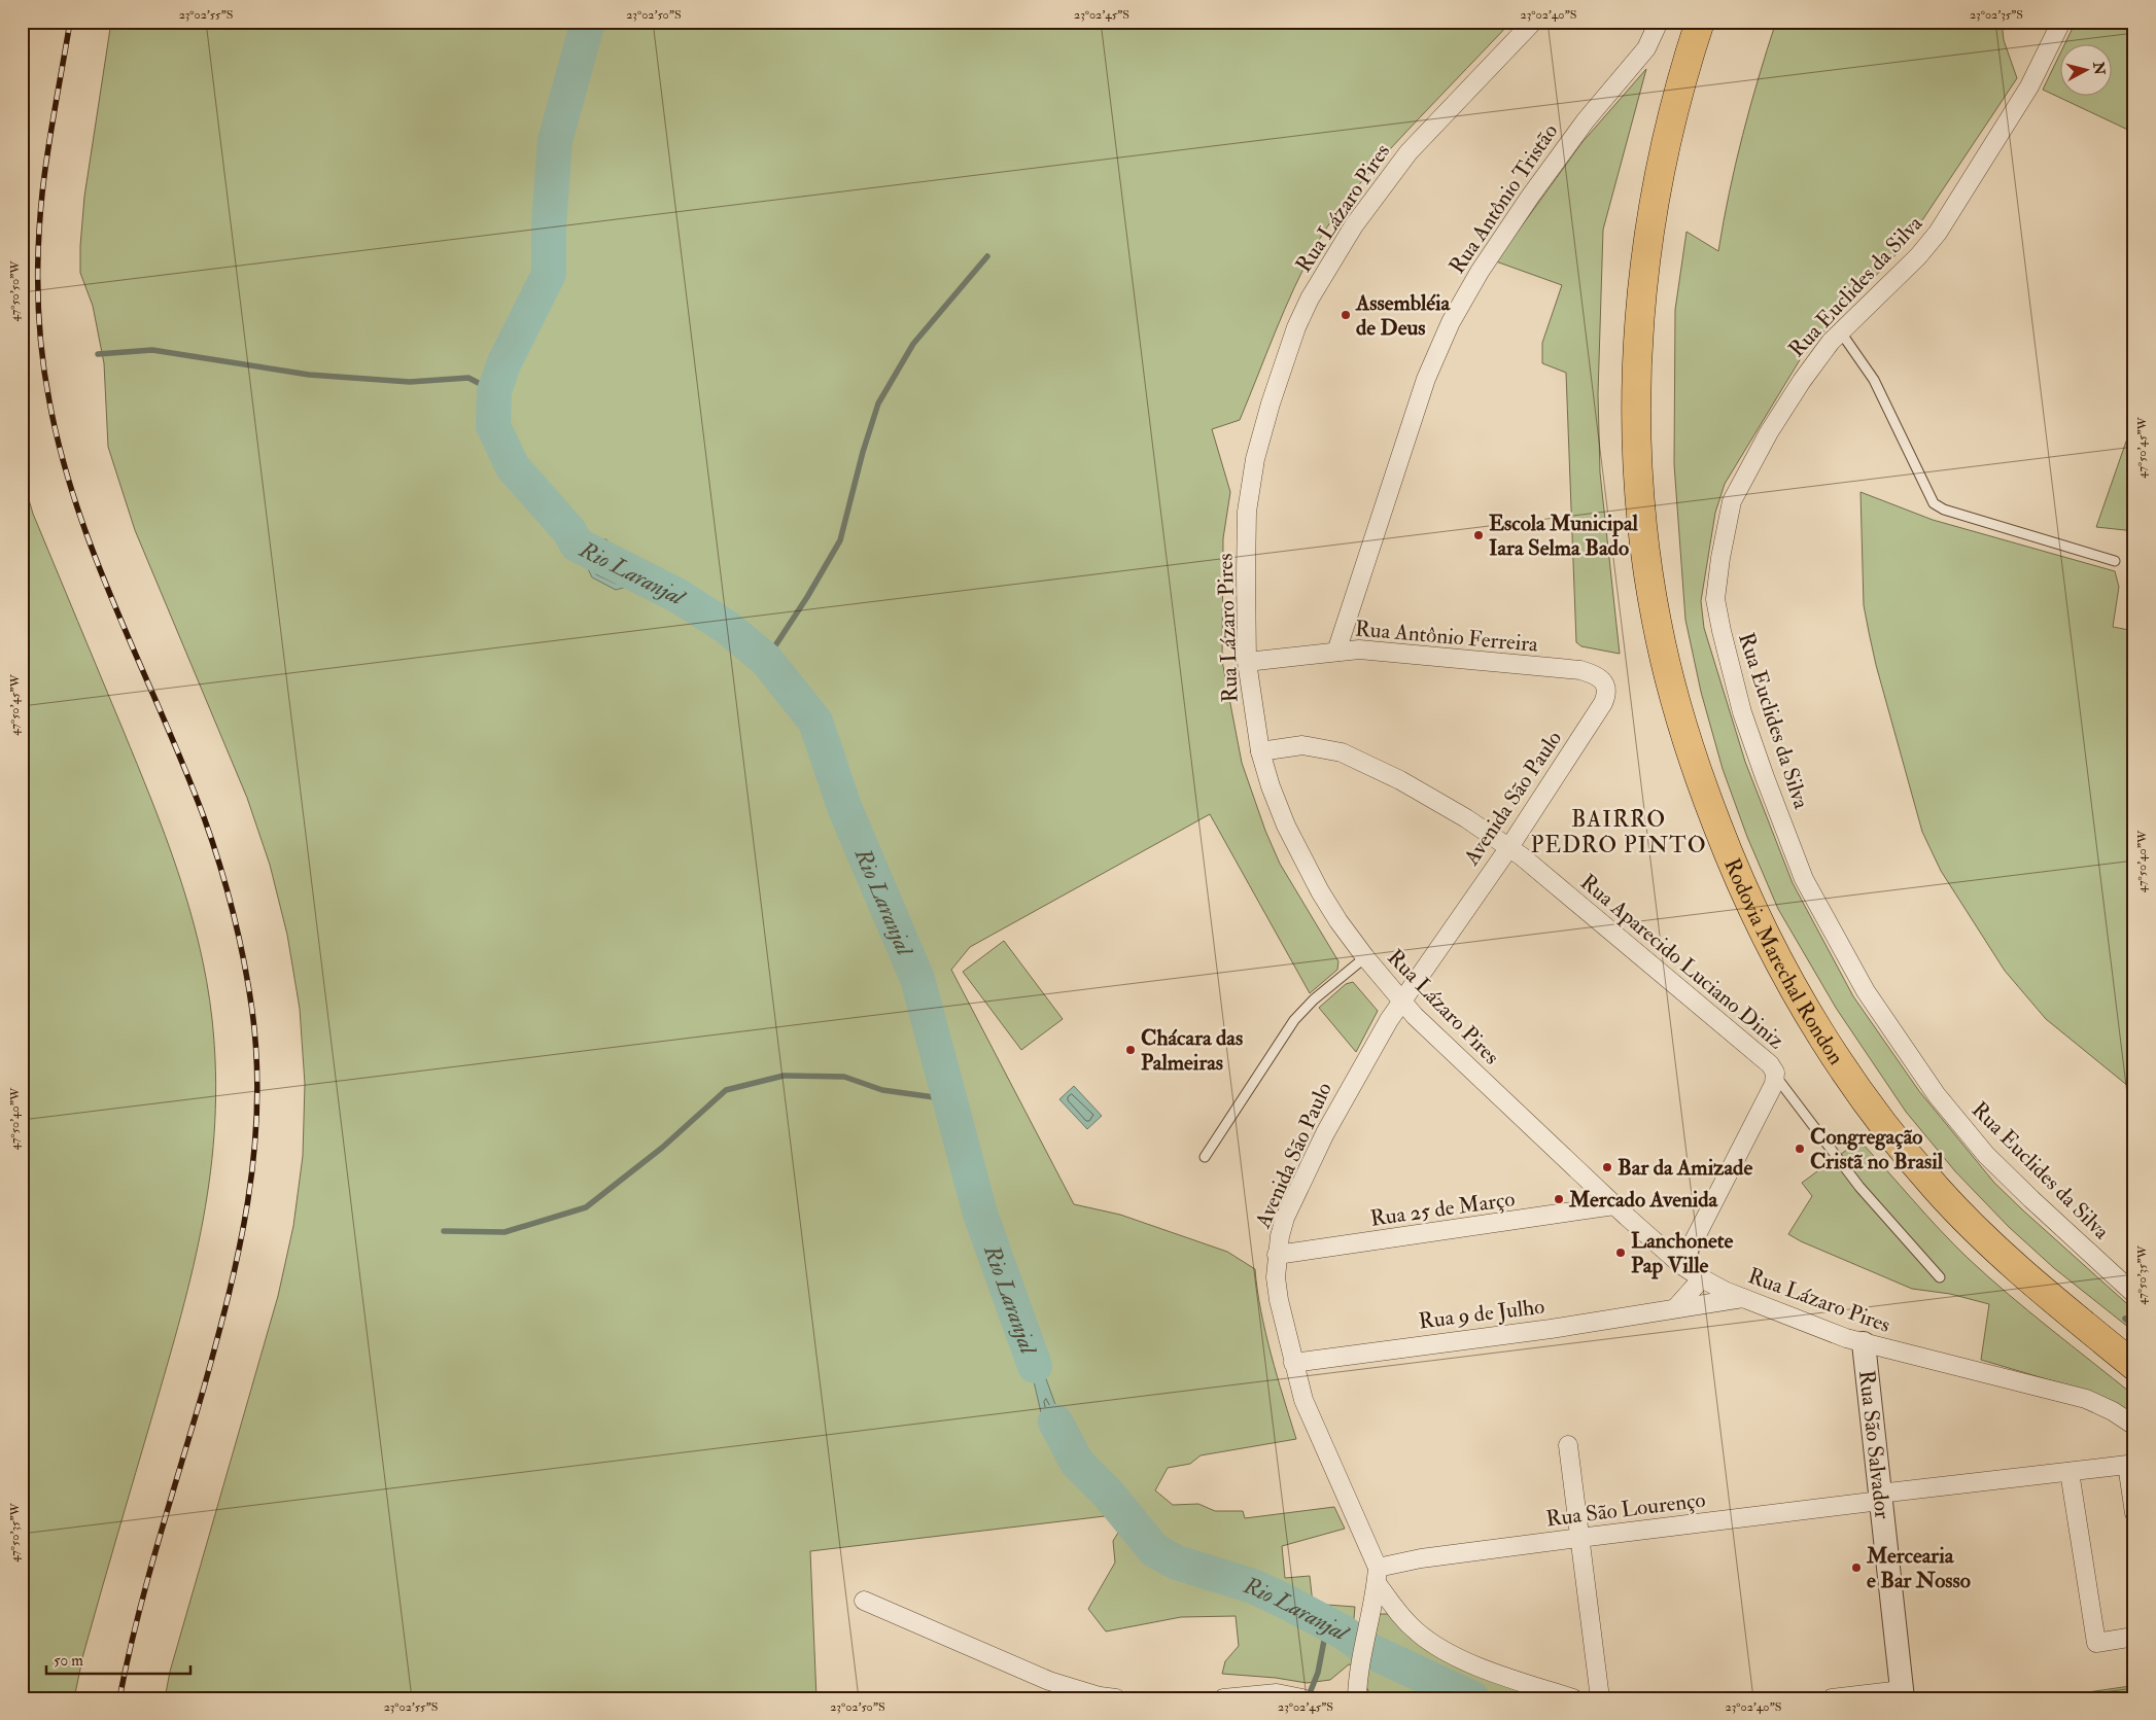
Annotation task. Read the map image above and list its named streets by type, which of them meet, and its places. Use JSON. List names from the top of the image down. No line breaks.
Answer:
{"streets":{"main road":["Rodovia Marechal Rondon"],"street":["Rua Antônio Tristão","Rua Lázaro Pires","Rua Euclides da Silva","Rua Antônio Ferreira","Avenida São Paulo","Rua Aparecido Luciano Diniz","Rua 25 de Março","Rua 9 de Julho","Rua São Salvador","Rua São Lourenço"]},"crossings":[["Rua Antônio Tristão","Rua Antônio Ferreira"],["Rua Lázaro Pires","Rua Antônio Ferreira"],["Rua Lázaro Pires","Avenida São Paulo"],["Rua Lázaro Pires","Rua Aparecido Luciano Diniz"],["Rua Lázaro Pires","Rua 25 de Março"],["Rua Lázaro Pires","Rua 9 de Julho"],["Rua Lázaro Pires","Rua São Salvador"],["Rua Antônio Ferreira","Avenida São Paulo"],["Avenida São Paulo","Rua Aparecido Luciano Diniz"],["Avenida São Paulo","Rua 25 de Março"],["Avenida São Paulo","Rua 9 de Julho"],["Avenida São Paulo","Rua São Lourenço"],["Rua São Salvador","Rua São Lourenço"]],"districts":["BAIRRO PEDRO PINTO"],"water":["Rio Laranjal"],"places":["Assembléia de Deus","Escola Municipal Iara Selma Bado","Chácara das Palmeiras","Congregação Cristã no Brasil","Bar da Amizade","Mercado Avenida","Lanchonete Pap Ville","Mercearia e Bar Nosso"],"scale_bar":"50 m","north":"right","coordinates":["23°02'55\"S","23°02'50\"S","23°02'45\"S","23°02'40\"S","23°02'35\"S","47°50'50\"W","47°50'45\"W","47°50'40\"W","47°50'35\"W"]}
